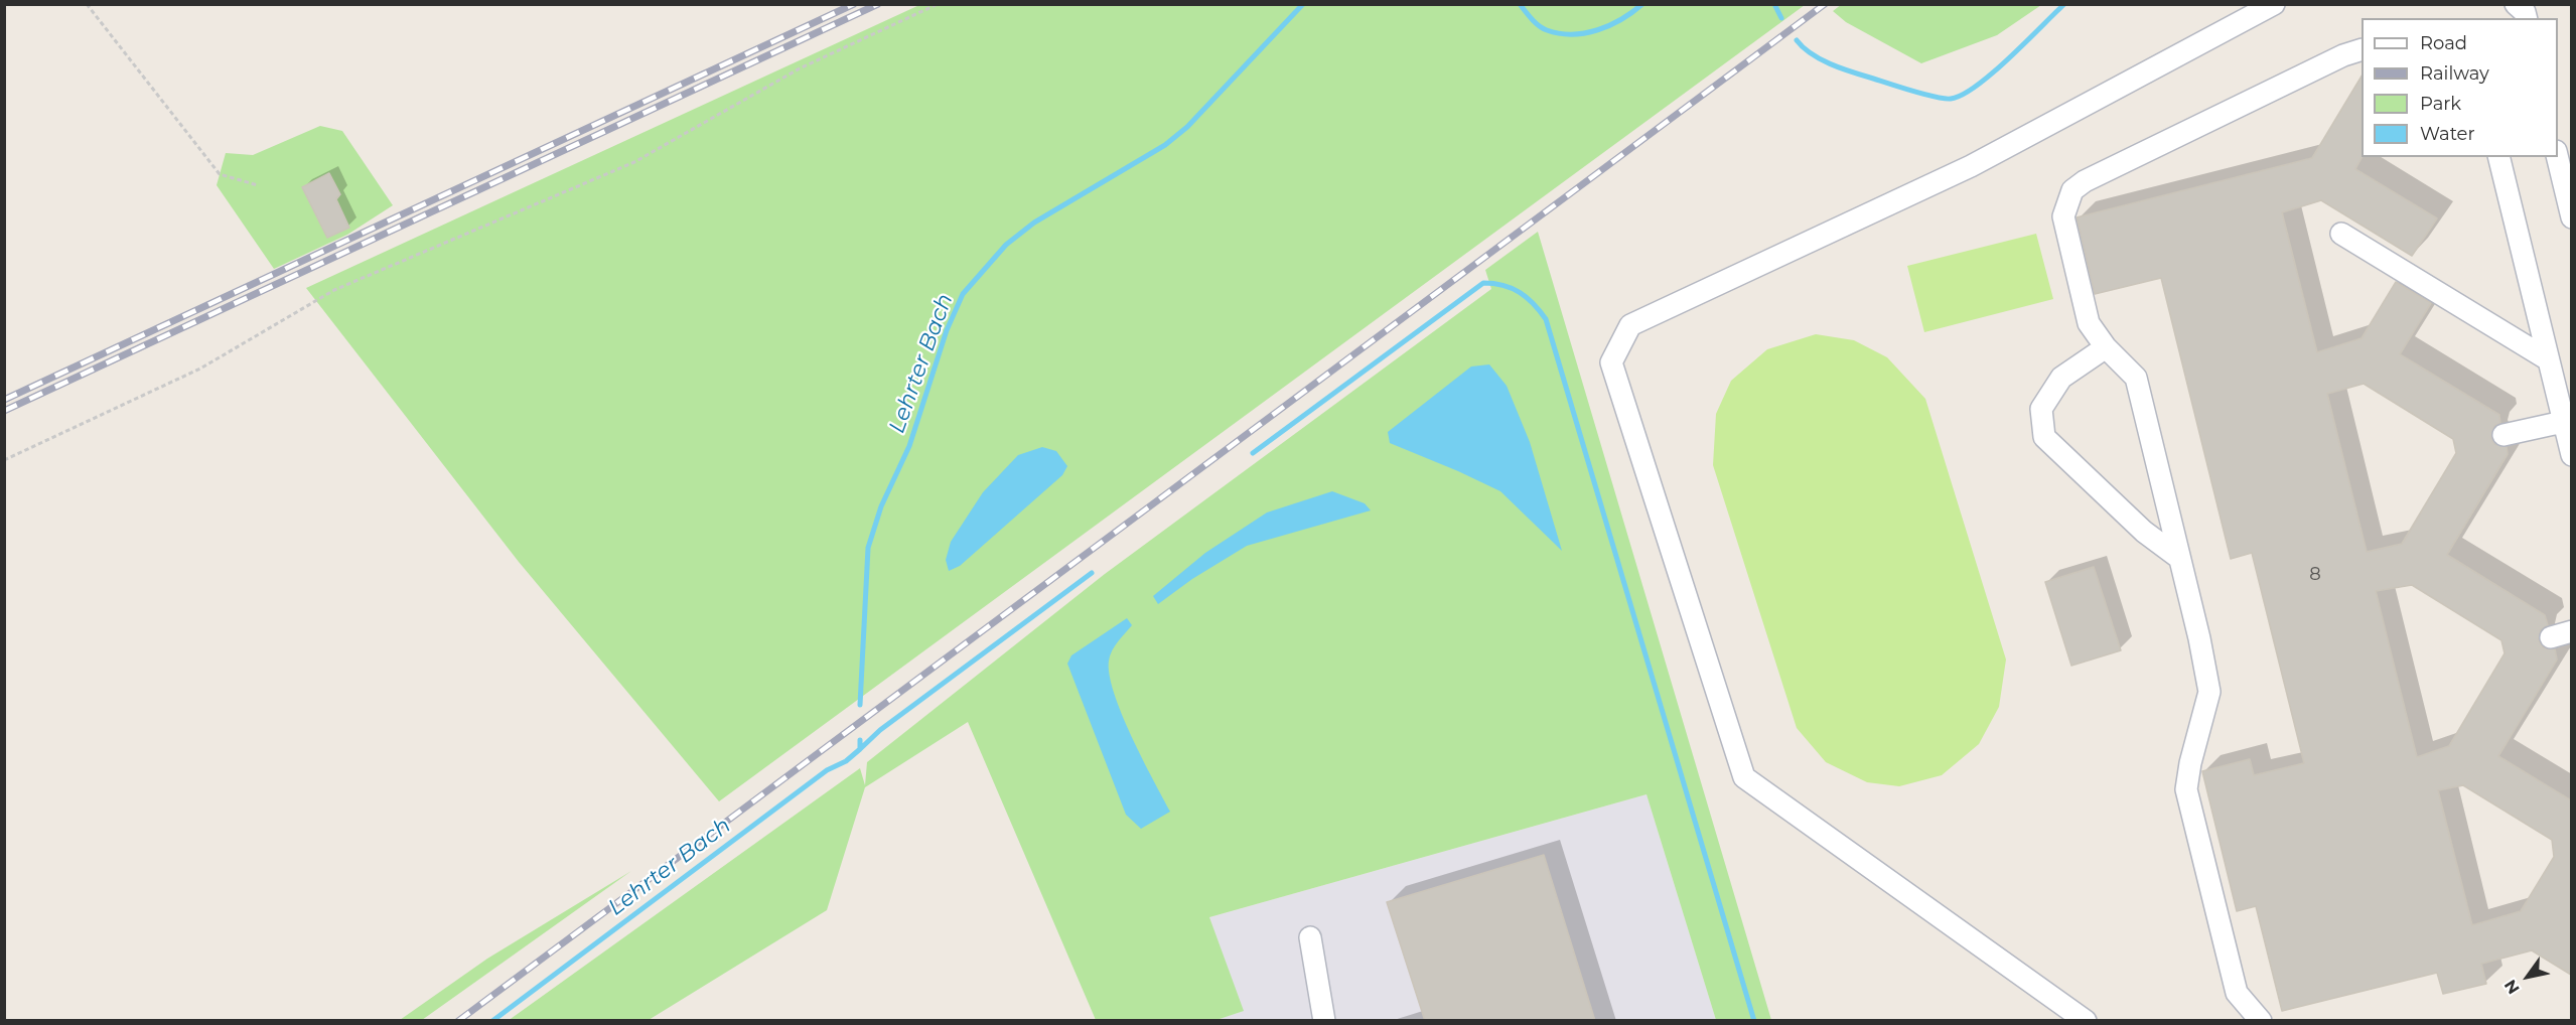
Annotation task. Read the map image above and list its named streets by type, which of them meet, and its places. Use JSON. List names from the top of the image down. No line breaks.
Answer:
{"water":["Lehrter Bach"],"house_numbers":["8"],"legend":["Road","Railway","Park","Water"],"north":"bottom left"}
